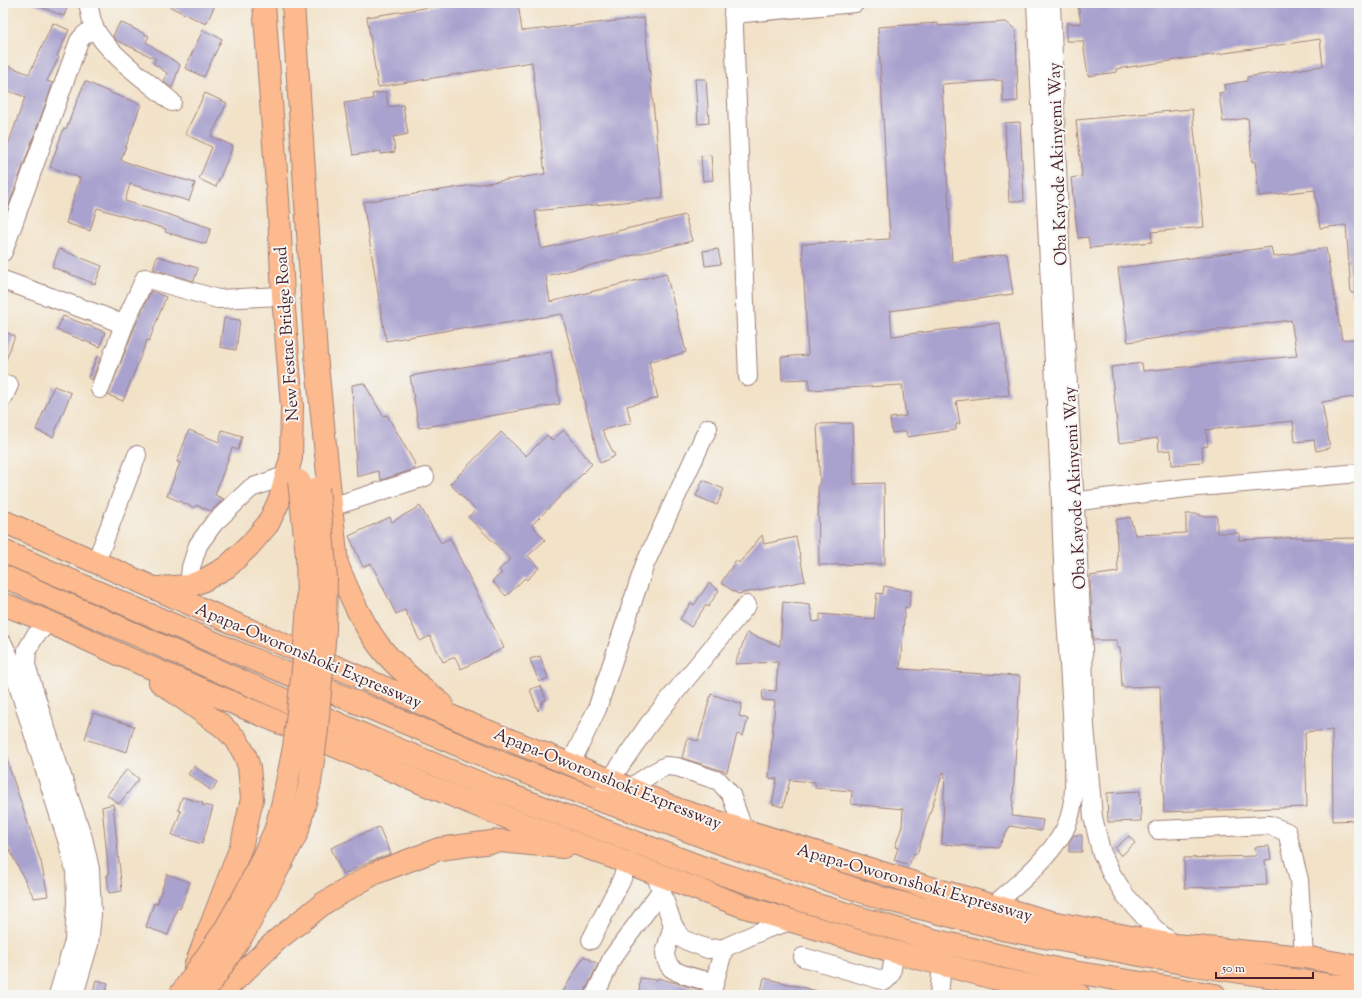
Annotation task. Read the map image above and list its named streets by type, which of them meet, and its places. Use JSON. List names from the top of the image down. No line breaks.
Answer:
{"streets":{"main road":["New Festac Bridge Road","Apapa-Oworonshoki Expressway"],"street":["Oba Kayode Akinyemi Way"]},"crossings":[["Oba Kayode Akinyemi Way","Apapa-Oworonshoki Expressway"],["New Festac Bridge Road","Apapa-Oworonshoki Expressway"]],"scale_bar":"50 m"}
